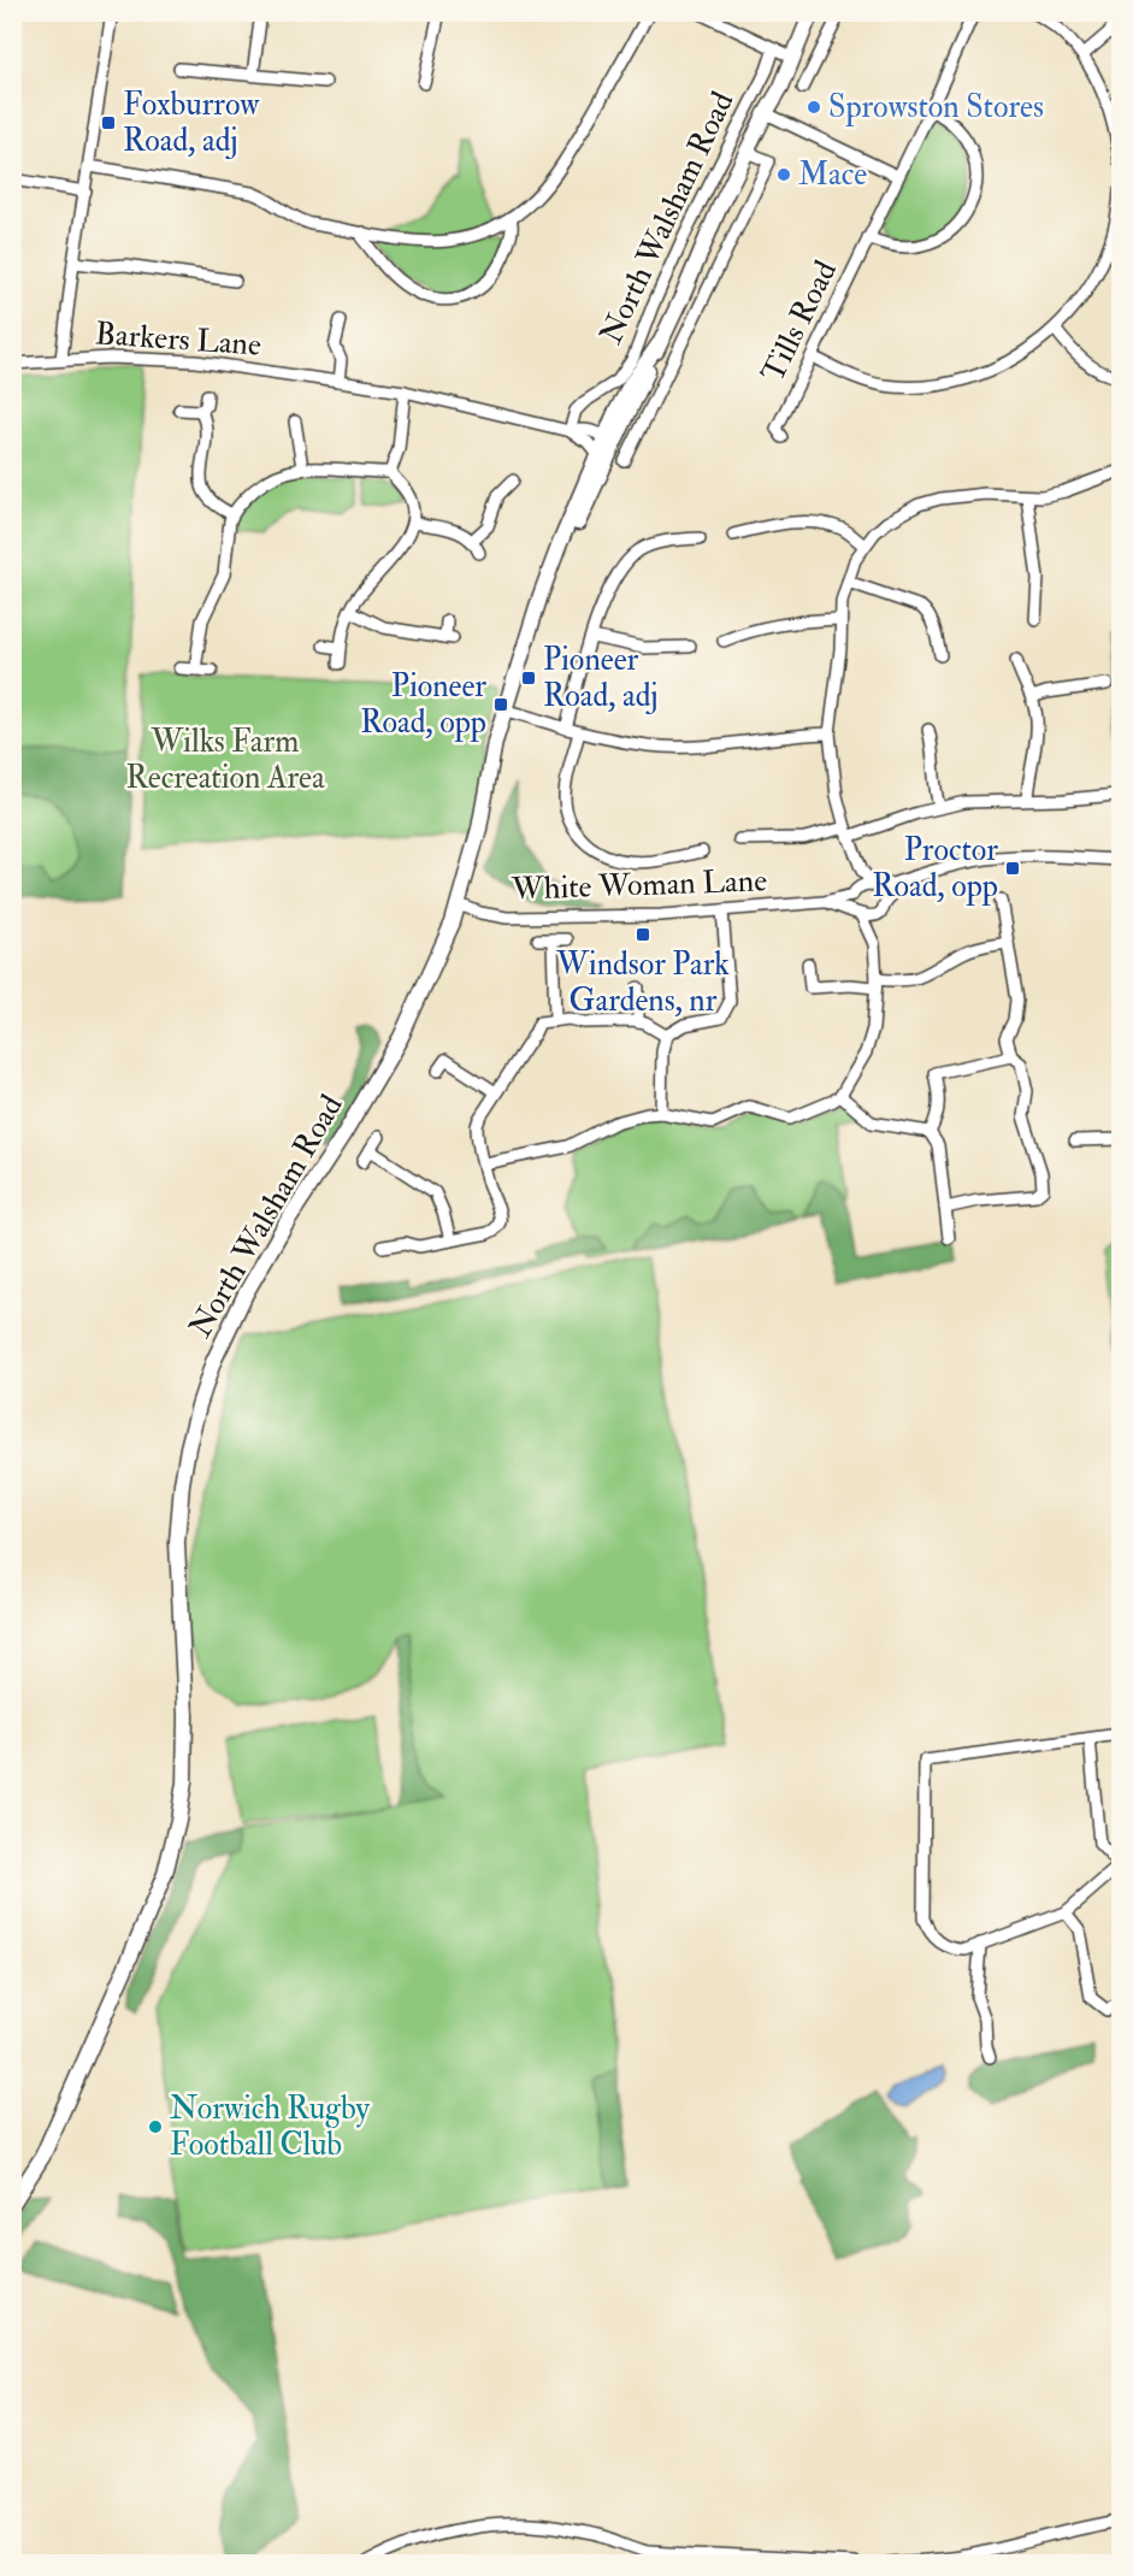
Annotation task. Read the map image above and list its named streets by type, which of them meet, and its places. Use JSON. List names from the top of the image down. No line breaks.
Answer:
{"streets":{"main road":["North Walsham Road"],"street":["Tills Road","Barkers Lane","White Woman Lane"]},"crossings":[["North Walsham Road","Barkers Lane"],["North Walsham Road","White Woman Lane"]],"parks":["Wilks Farm Recreation Area"],"places":{"other":["Sprowston Stores","Mace","Norwich Rugby Football Club"],"transit":["Foxburrow Road, adj","Pioneer Road, adj","Pioneer Road, opp","Proctor Road, opp","Windsor Park Gardens, nr"]}}
